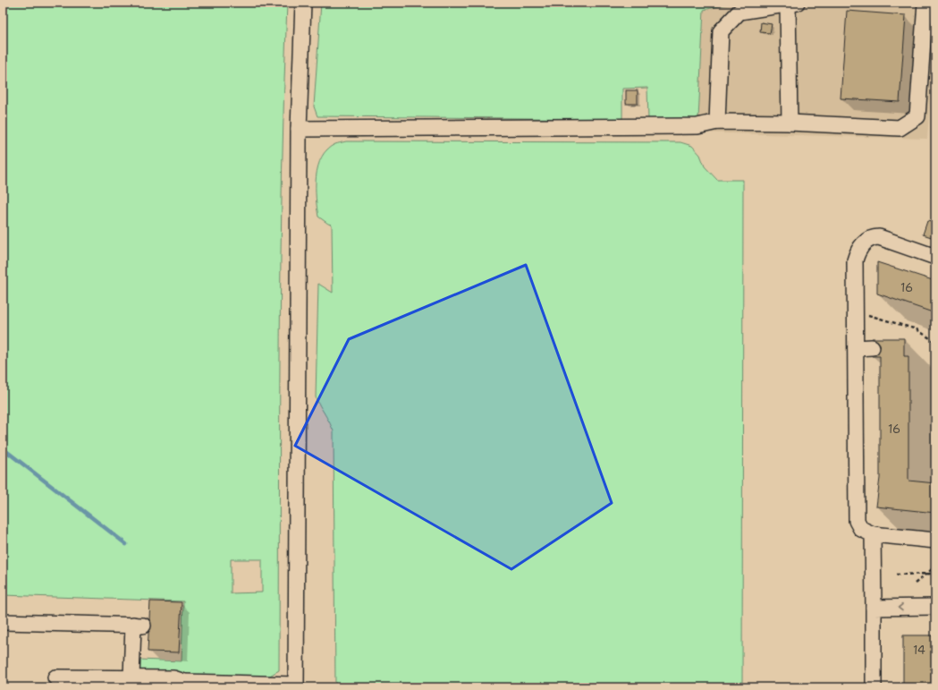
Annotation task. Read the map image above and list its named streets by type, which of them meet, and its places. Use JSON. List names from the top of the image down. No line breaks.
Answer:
{"house_numbers":["16","16","14"]}
